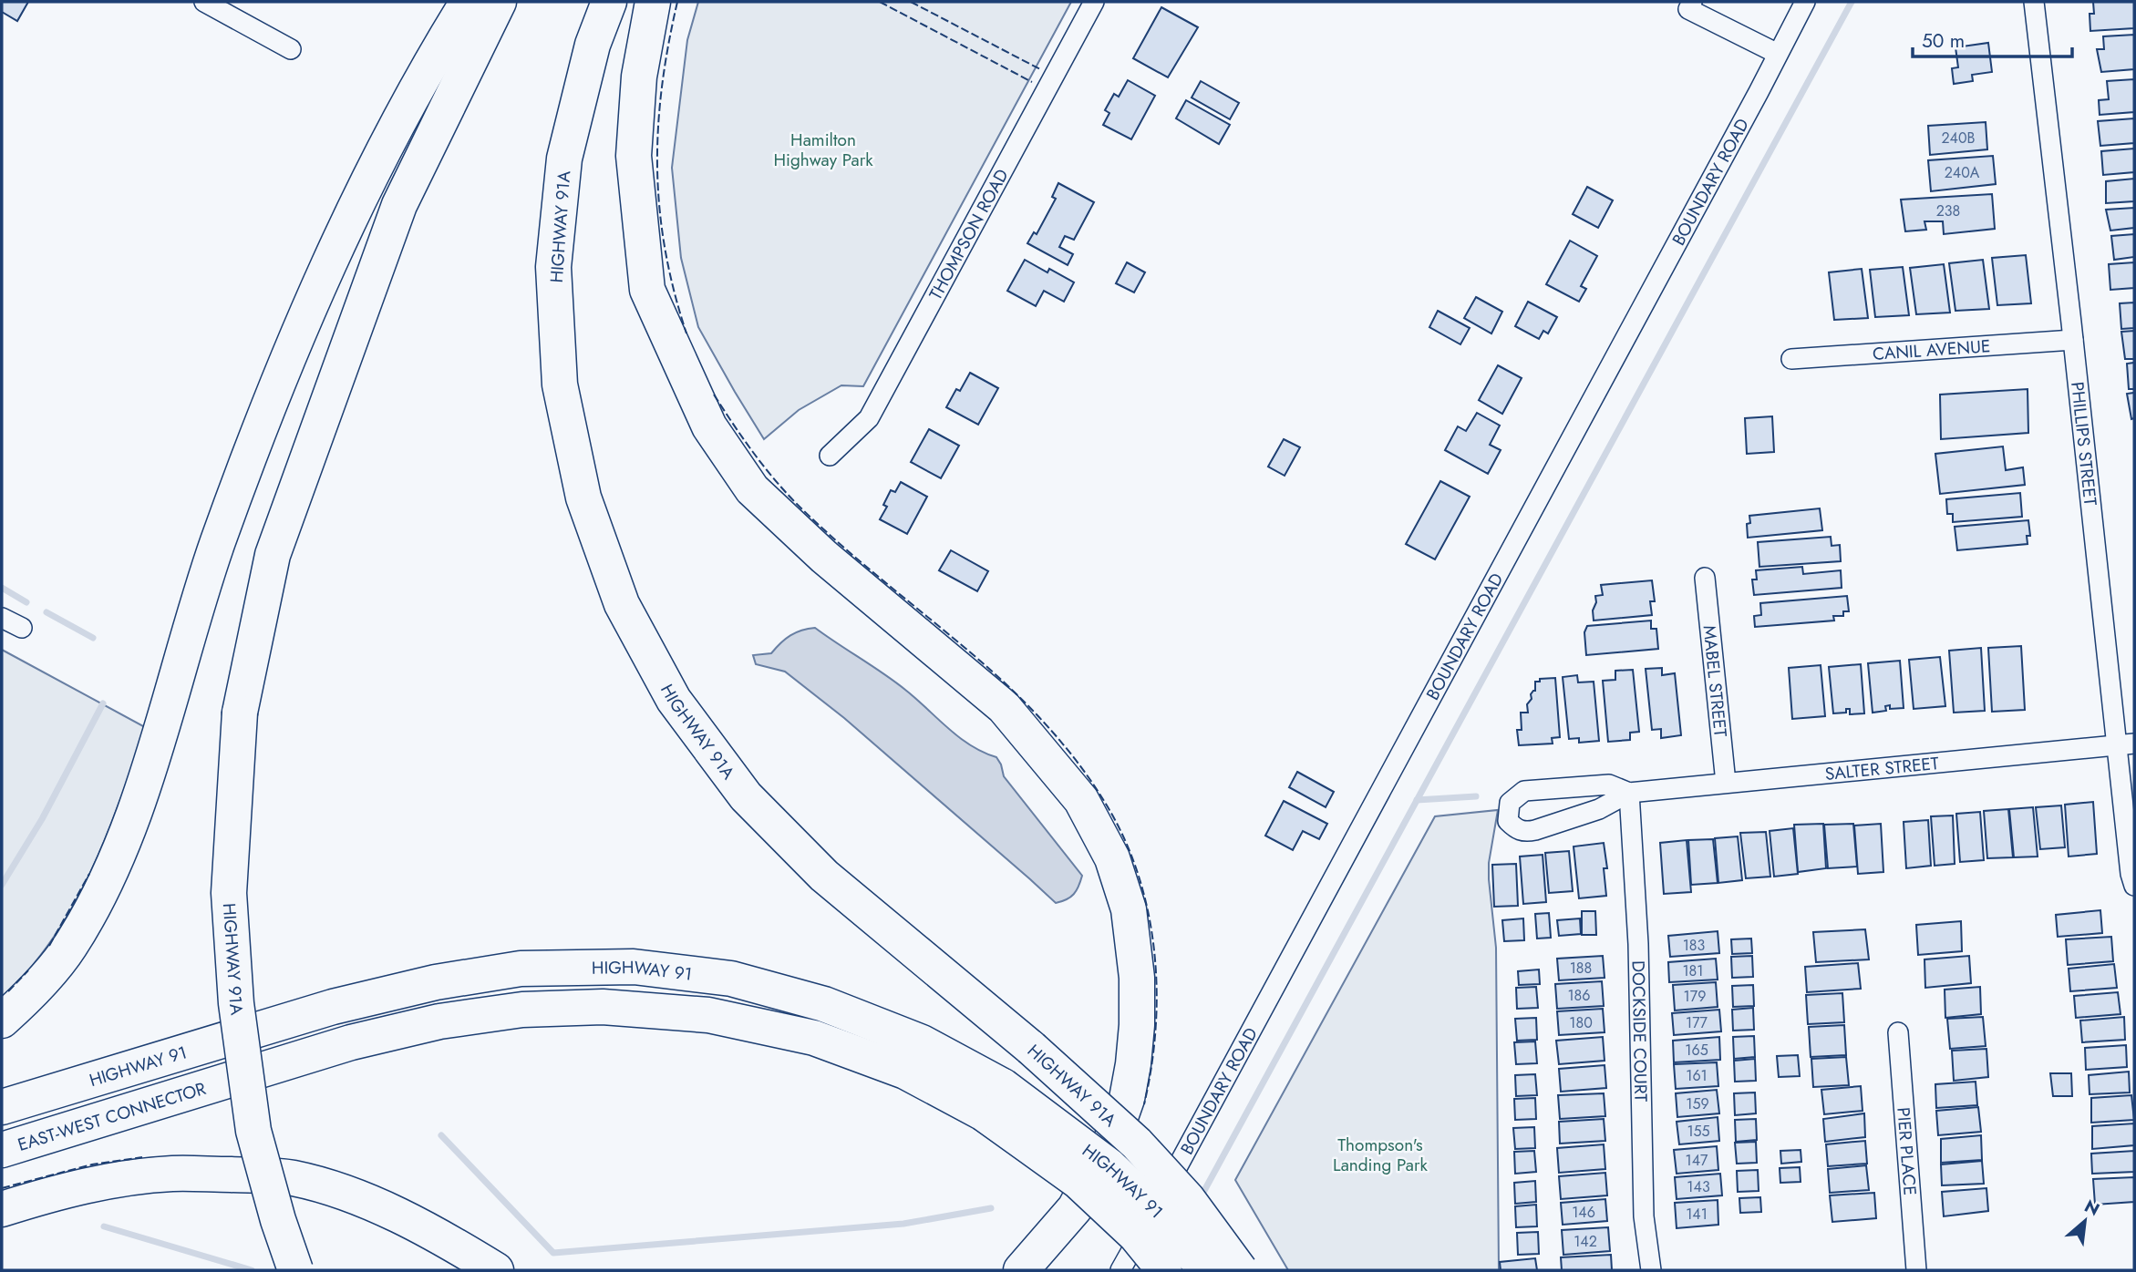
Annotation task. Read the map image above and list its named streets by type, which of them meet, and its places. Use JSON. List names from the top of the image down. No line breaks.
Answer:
{"streets":{"highway":["HIGHWAY 91A","HIGHWAY 91","EAST-WEST CONNECTOR"],"street":["BOUNDARY ROAD","THOMPSON ROAD","CANIL AVENUE","PHILLIPS STREET","MABEL STREET","SALTER STREET","DOCKSIDE COURT","PIER PLACE"]},"crossings":[["CANIL AVENUE","PHILLIPS STREET"],["PHILLIPS STREET","SALTER STREET"],["MABEL STREET","SALTER STREET"],["SALTER STREET","DOCKSIDE COURT"],["HIGHWAY 91","EAST-WEST CONNECTOR"]],"parks":["Hamilton Highway Park","Thompson's Landing Park"],"house_numbers":["240B","240A","238","183","188","181","186","179","180","177","165","161","159","155","147","143","146","141","142"],"scale_bar":"50 m","north":"top right"}
